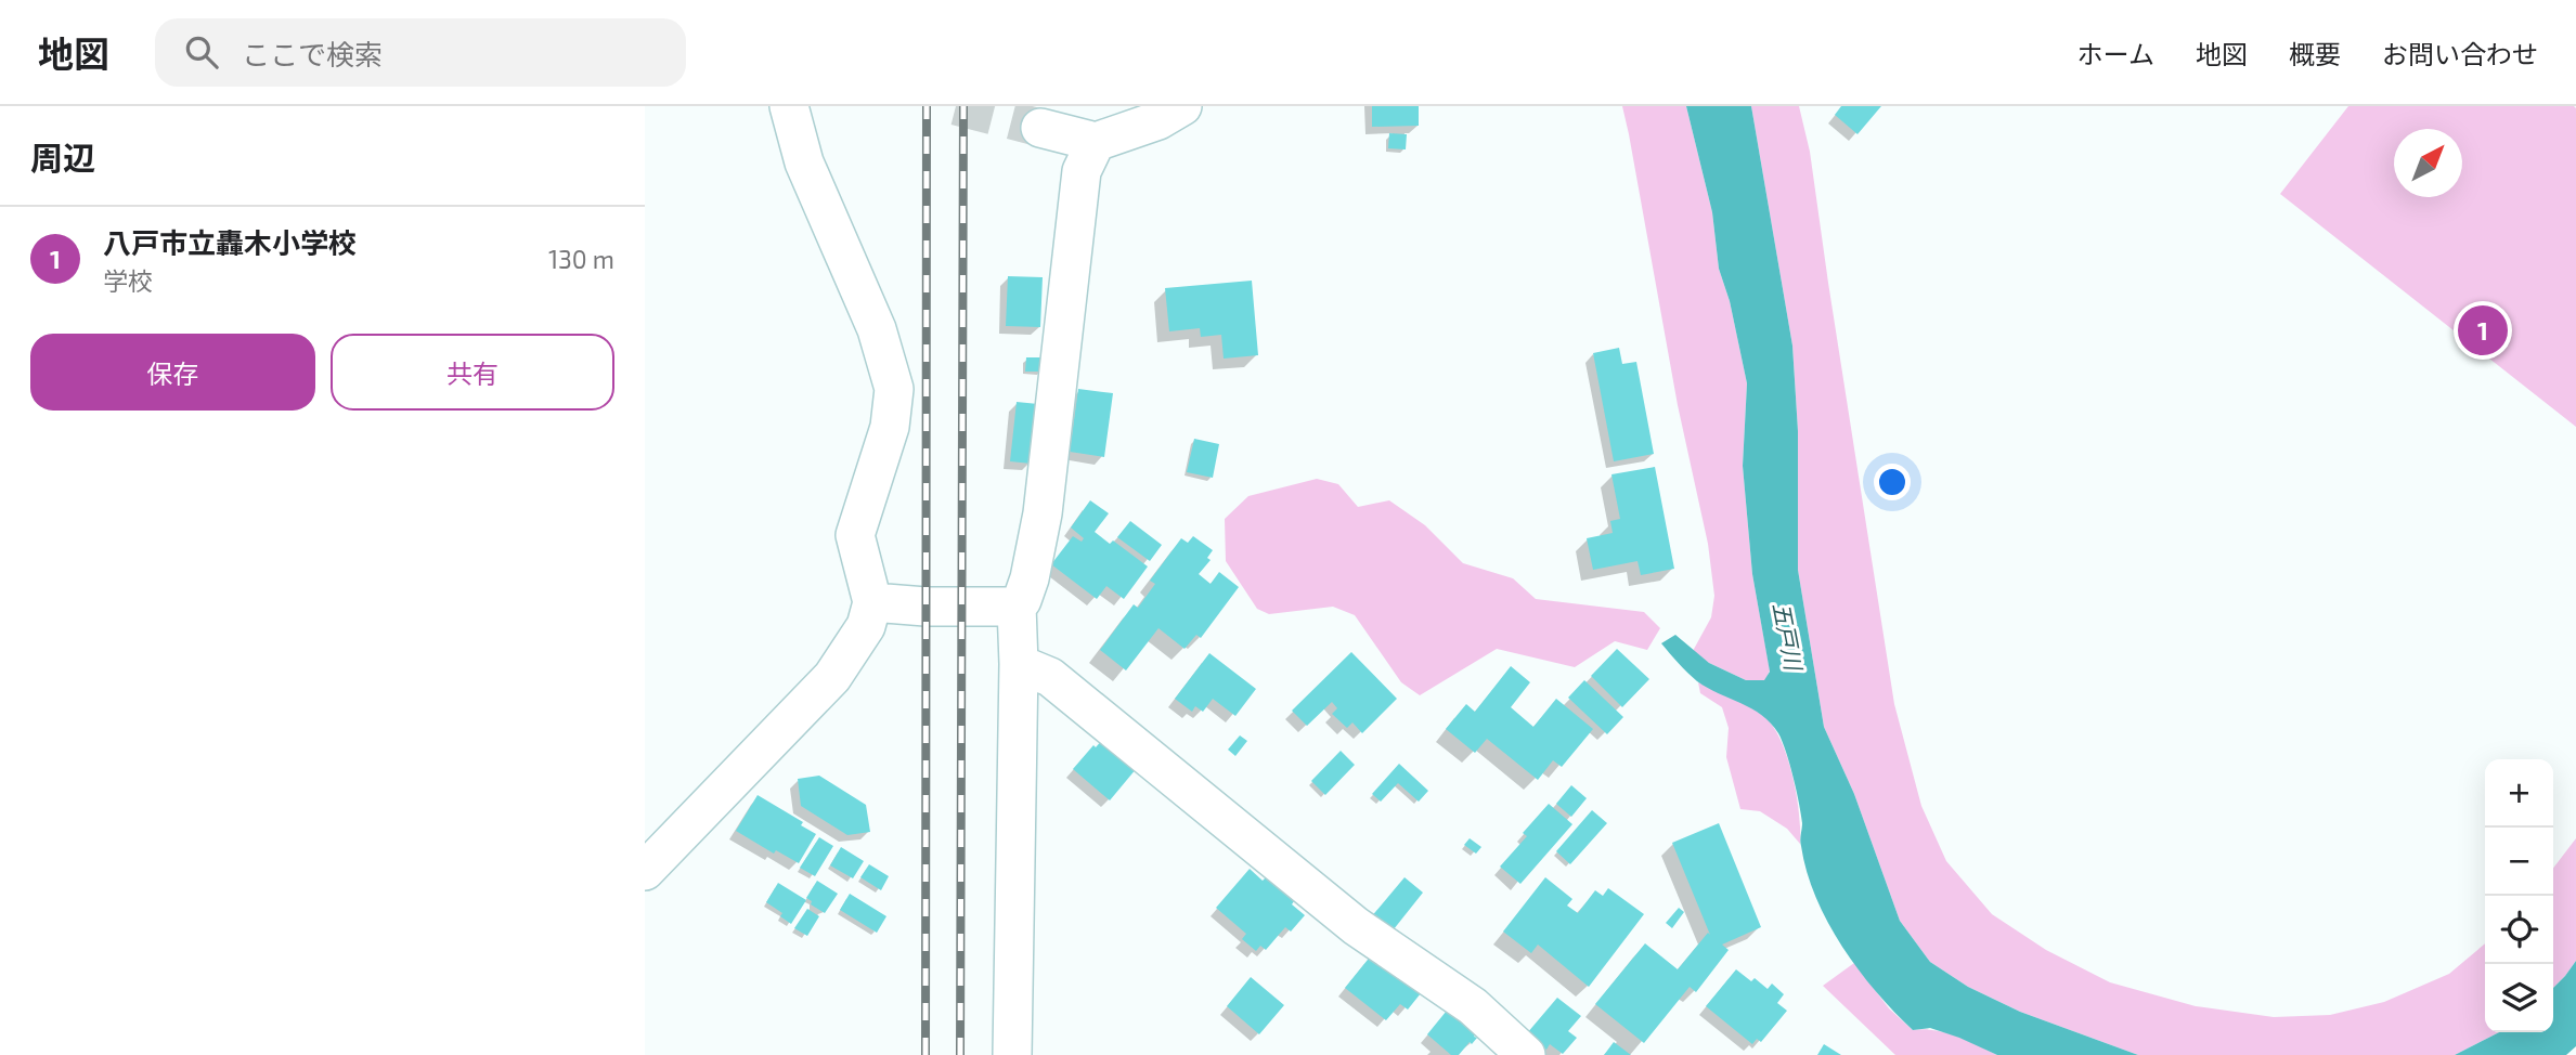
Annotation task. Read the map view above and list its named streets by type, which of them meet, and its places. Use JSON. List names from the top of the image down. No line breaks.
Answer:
{"water":["五戸川"],"north":"top right","page":{"header":"地図","search":"ここで検索","nav":["ホーム","地図","概要","お問い合わせ"],"heading":"周辺","list":[{"mark":"1","name":"八戸市立轟木小学校","note":"学校","value":"130 m"}],"pins":"1","buttons":["保存","共有"],"map_buttons":["+","−"]}}
